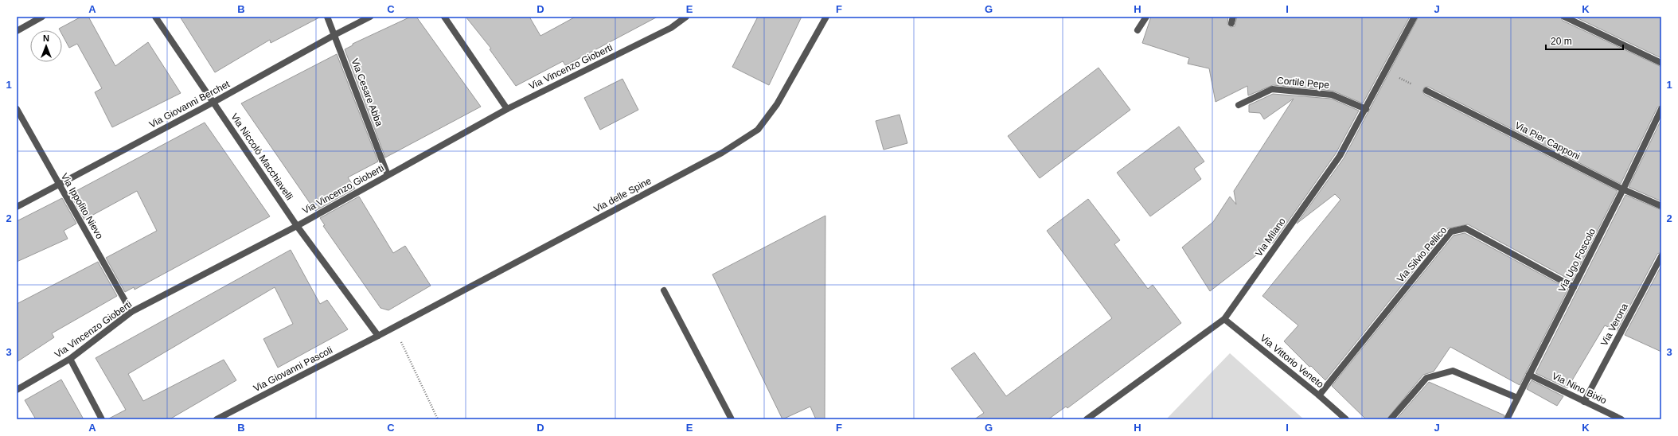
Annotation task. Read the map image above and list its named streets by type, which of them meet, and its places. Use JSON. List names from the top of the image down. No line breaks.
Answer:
{"streets":{"street":["Via Vincenzo Gioberti","Cortile Pepe","Via Cesare Abba","Via Giovanni Berchet","Via Pier Capponi","Via Niccolò Macchiavelli","Via delle Spine","Via Ippolito Nievo","Via Milano","Via Silvio Pellico","Via Ugo Foscolo","Via Verona","Via Vittorio Veneto","Via Giovanni Pascoli","Via Nino Bixio"]},"crossings":[["Via Vincenzo Gioberti","Via Cesare Abba"],["Via Vincenzo Gioberti","Via Niccolò Macchiavelli"],["Via Vincenzo Gioberti","Via Ippolito Nievo"],["Cortile Pepe","Via Milano"],["Via Cesare Abba","Via Giovanni Berchet"],["Via Giovanni Berchet","Via Niccolò Macchiavelli"],["Via Giovanni Berchet","Via Ippolito Nievo"],["Via Pier Capponi","Via Ugo Foscolo"],["Via Niccolò Macchiavelli","Via delle Spine"],["Via Niccolò Macchiavelli","Via Giovanni Pascoli"],["Via delle Spine","Via Giovanni Pascoli"],["Via Milano","Via Vittorio Veneto"],["Via Silvio Pellico","Via Ugo Foscolo"],["Via Silvio Pellico","Via Vittorio Veneto"],["Via Ugo Foscolo","Via Nino Bixio"],["Via Verona","Via Nino Bixio"]],"scale_bar":"20 m","north":"top","grid":{"columns":["A","B","C","D","E","F","G","H","I","J","K"],"rows":["1","2","3"]}}
